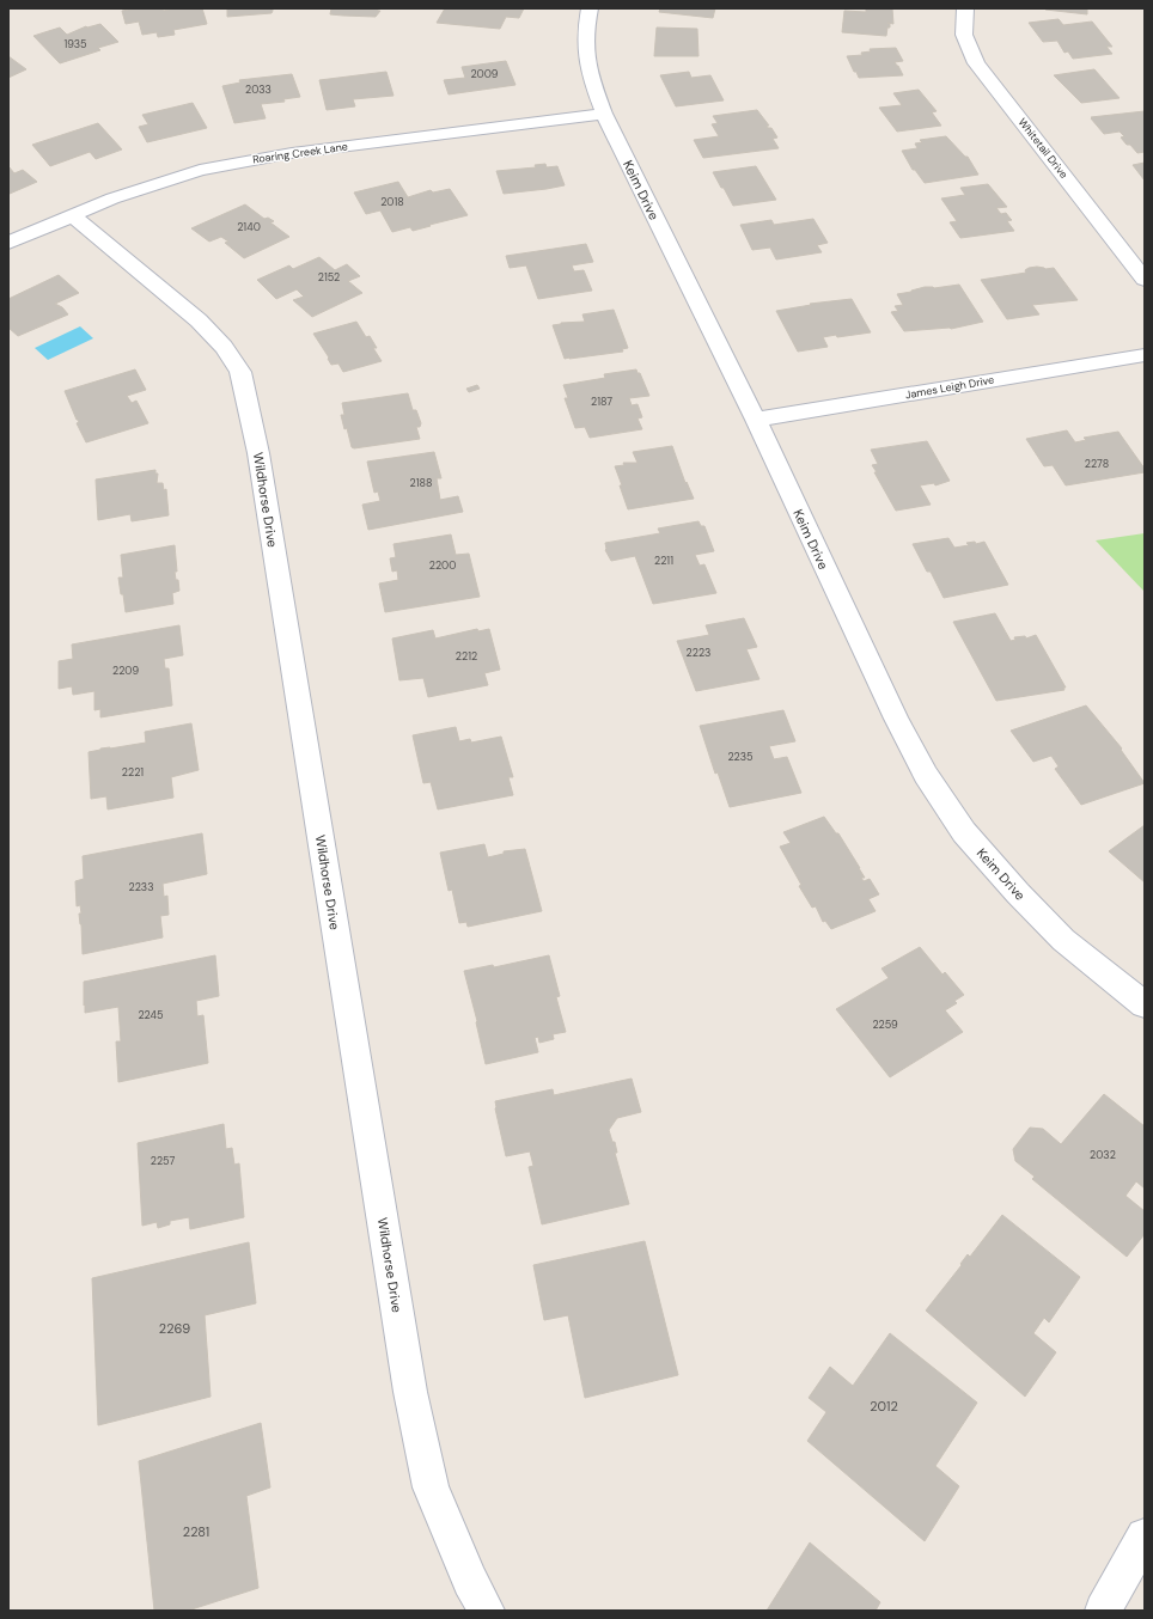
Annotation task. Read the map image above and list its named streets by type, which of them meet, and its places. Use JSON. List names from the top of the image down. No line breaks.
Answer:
{"streets":{"street":["Whitetail Drive","Roaring Creek Lane","Keim Drive","James Leigh Drive","Wildhorse Drive"]},"crossings":[["Roaring Creek Lane","Keim Drive"],["Roaring Creek Lane","Wildhorse Drive"],["Keim Drive","James Leigh Drive"]],"house_numbers":["1935","2009","2033","2018","2140","2152","2187","2278","2188","2211","2200","2223","2212","2209","2235","2221","2233","2245","2259","2032","2257","2269","2012","2281"]}
